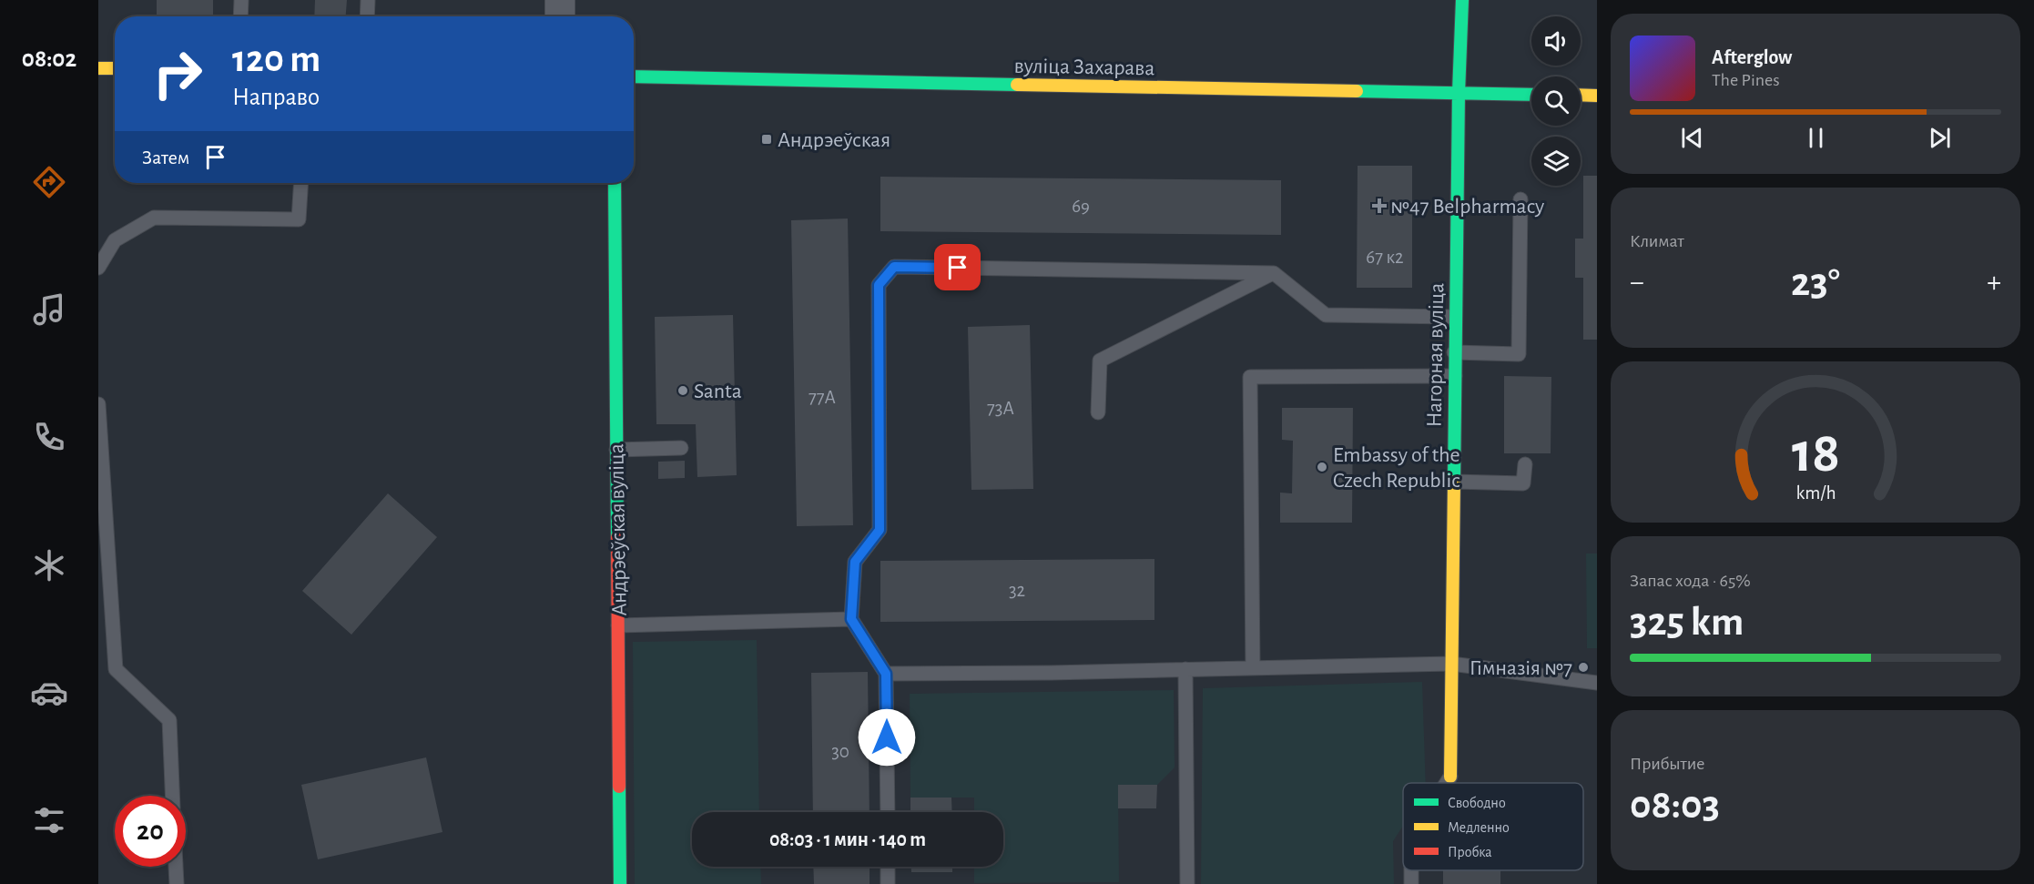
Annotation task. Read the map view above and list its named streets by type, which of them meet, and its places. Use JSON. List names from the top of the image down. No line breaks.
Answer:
{"streets":{"street":["вуліца Захарава","Нагорная вуліца","Андрэеўская вуліца"]},"crossings":[["вуліца Захарава","Нагорная вуліца"]],"places":{"transit":["Андрэеўская"],"health":["№47 Belpharmacy"],"other":["Santa","Embassy of the Czech Republic","Гімназія №7"]},"house_numbers":["69","67 к2","77А","73А","32","30"],"legend":["Свободно","Медленно","Пробка"],"page":{"tabs":"08:02","turn":["120 m","Направо"],"song":["Afterglow","The Pines"],"then":"Затем","tile":["Климат",["Запас хода · 65%","325 km"],["Прибытие","08:03"]],"heat":["−","23°","+"],"limit":"20","trip":"08:03 · 1 мин · 140 m","gauge":["18","km/h"]}}
